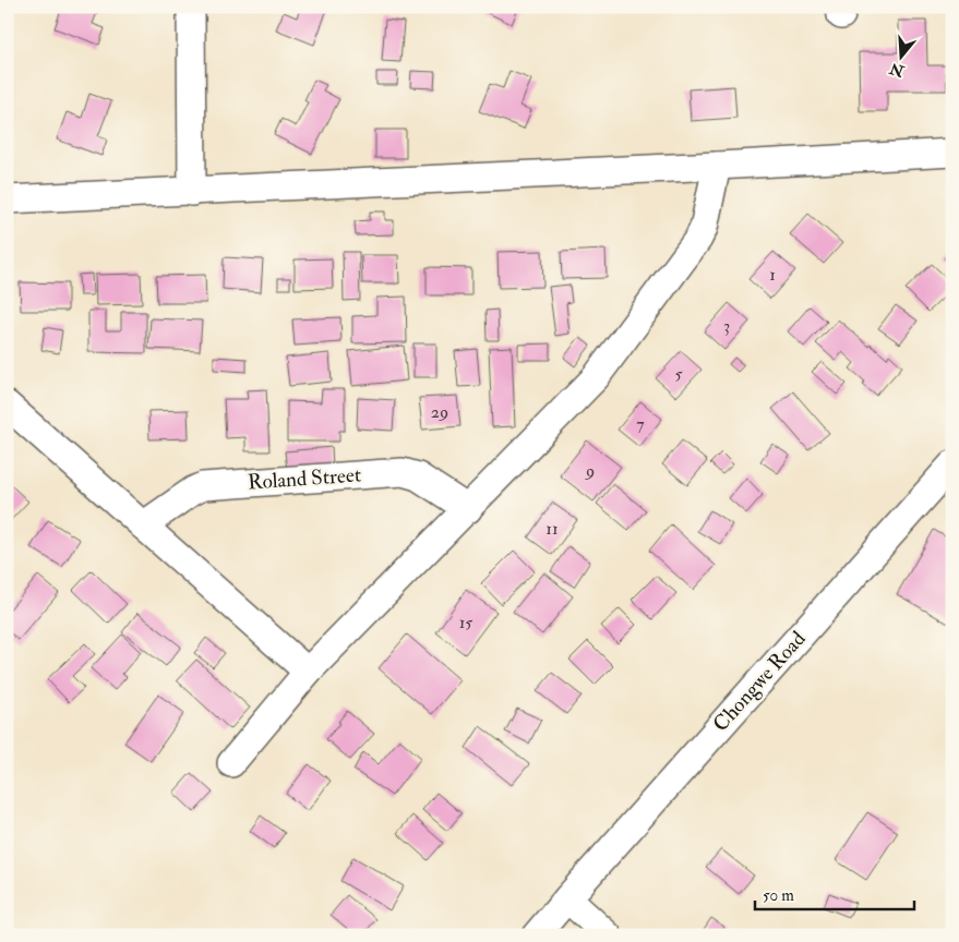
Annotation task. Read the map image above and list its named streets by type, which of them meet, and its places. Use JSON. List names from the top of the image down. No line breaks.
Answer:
{"streets":{"street":["Roland Street","Chongwe Road"]},"house_numbers":["1","3","5","29","7","9","11","15"],"scale_bar":"50 m","north":"bottom"}
